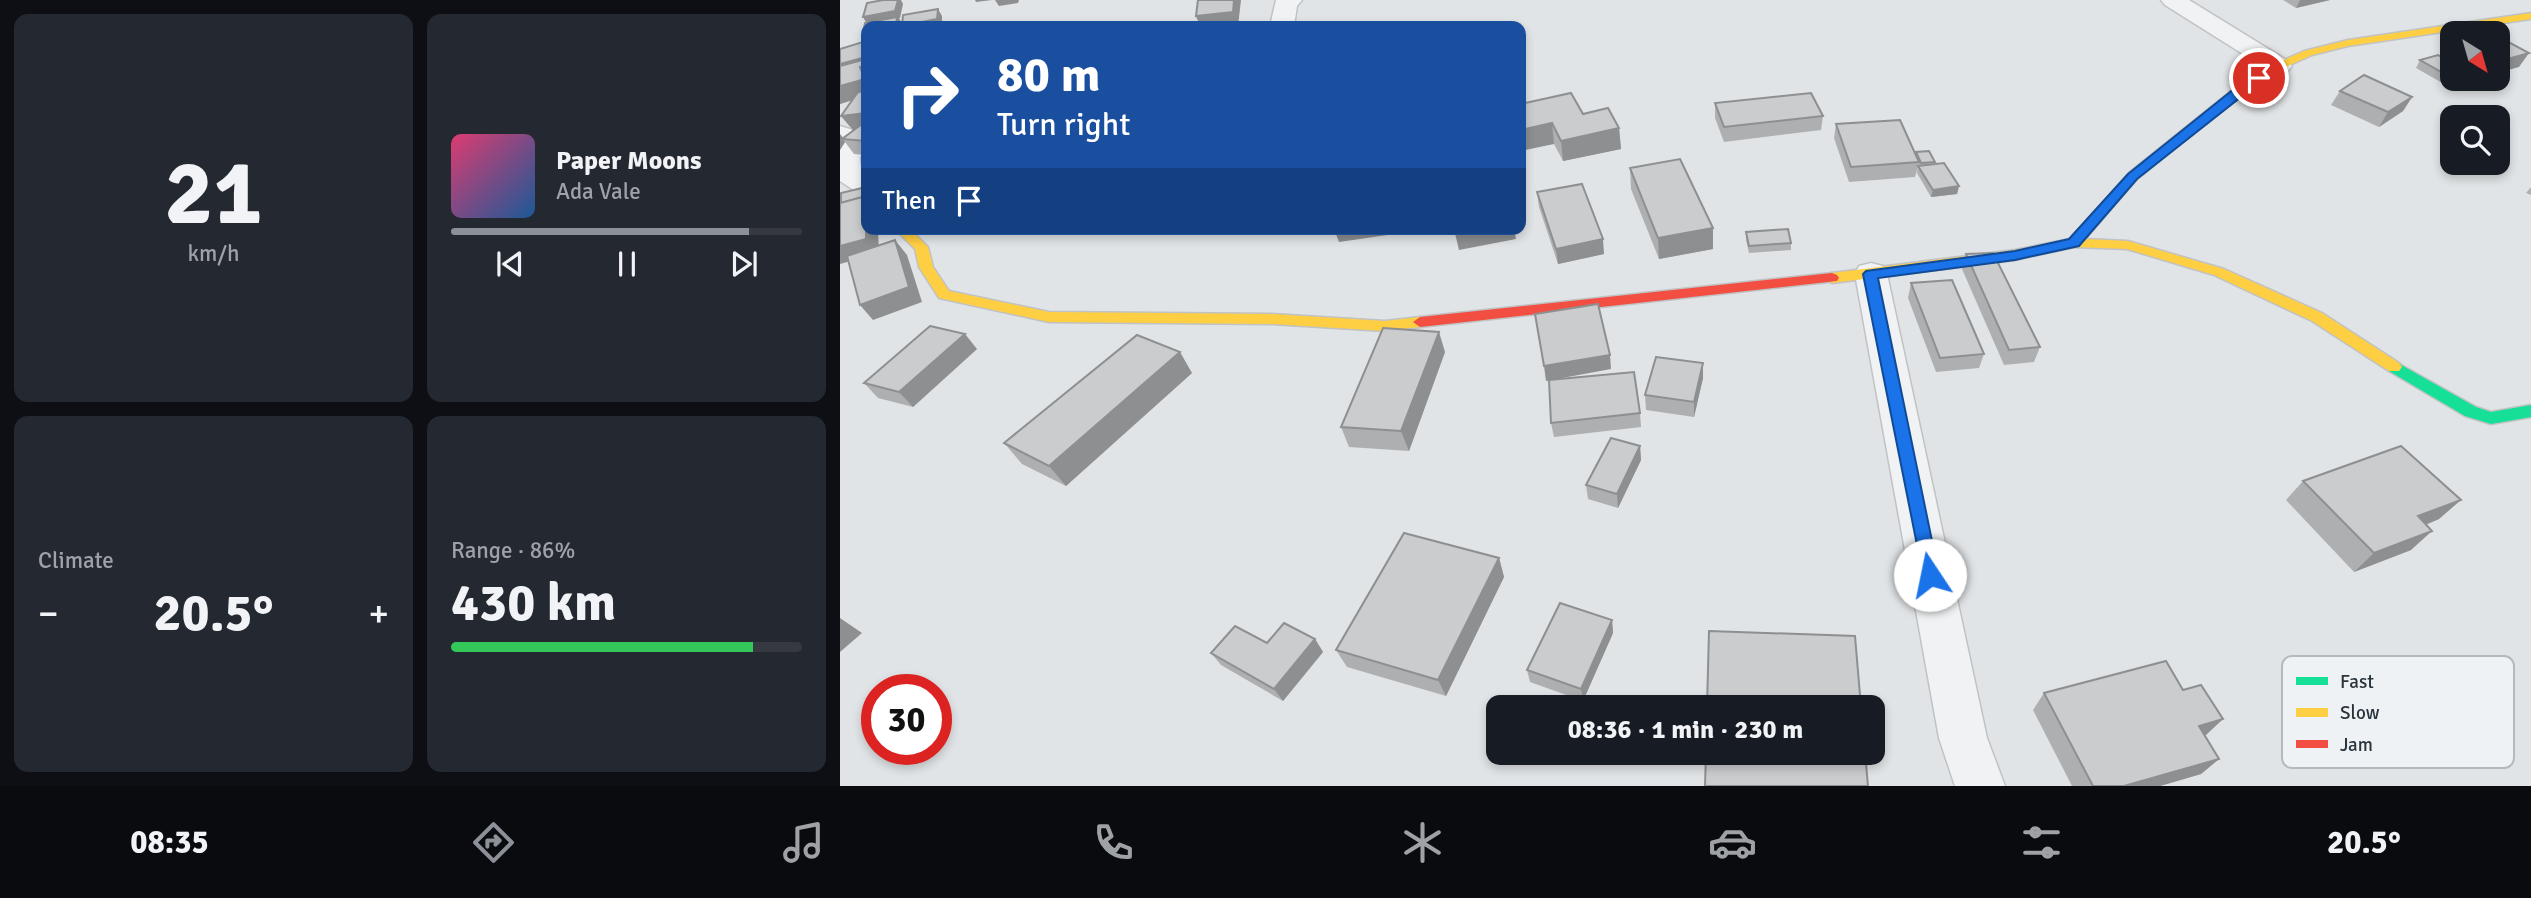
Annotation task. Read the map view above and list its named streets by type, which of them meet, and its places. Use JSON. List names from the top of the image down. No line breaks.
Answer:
{"legend":["Fast","Slow","Jam"],"north":"bottom right","page":{"tile":[["21","km/h"],"Climate",["Range · 86%","430 km"]],"turn":["80 m","Turn right"],"song":["Paper Moons","Ada Vale"],"then":"Then","heat":["−","20.5°","+"],"limit":"30","trip":"08:36 · 1 min · 230 m","tabs":["08:35","20.5°"]}}
